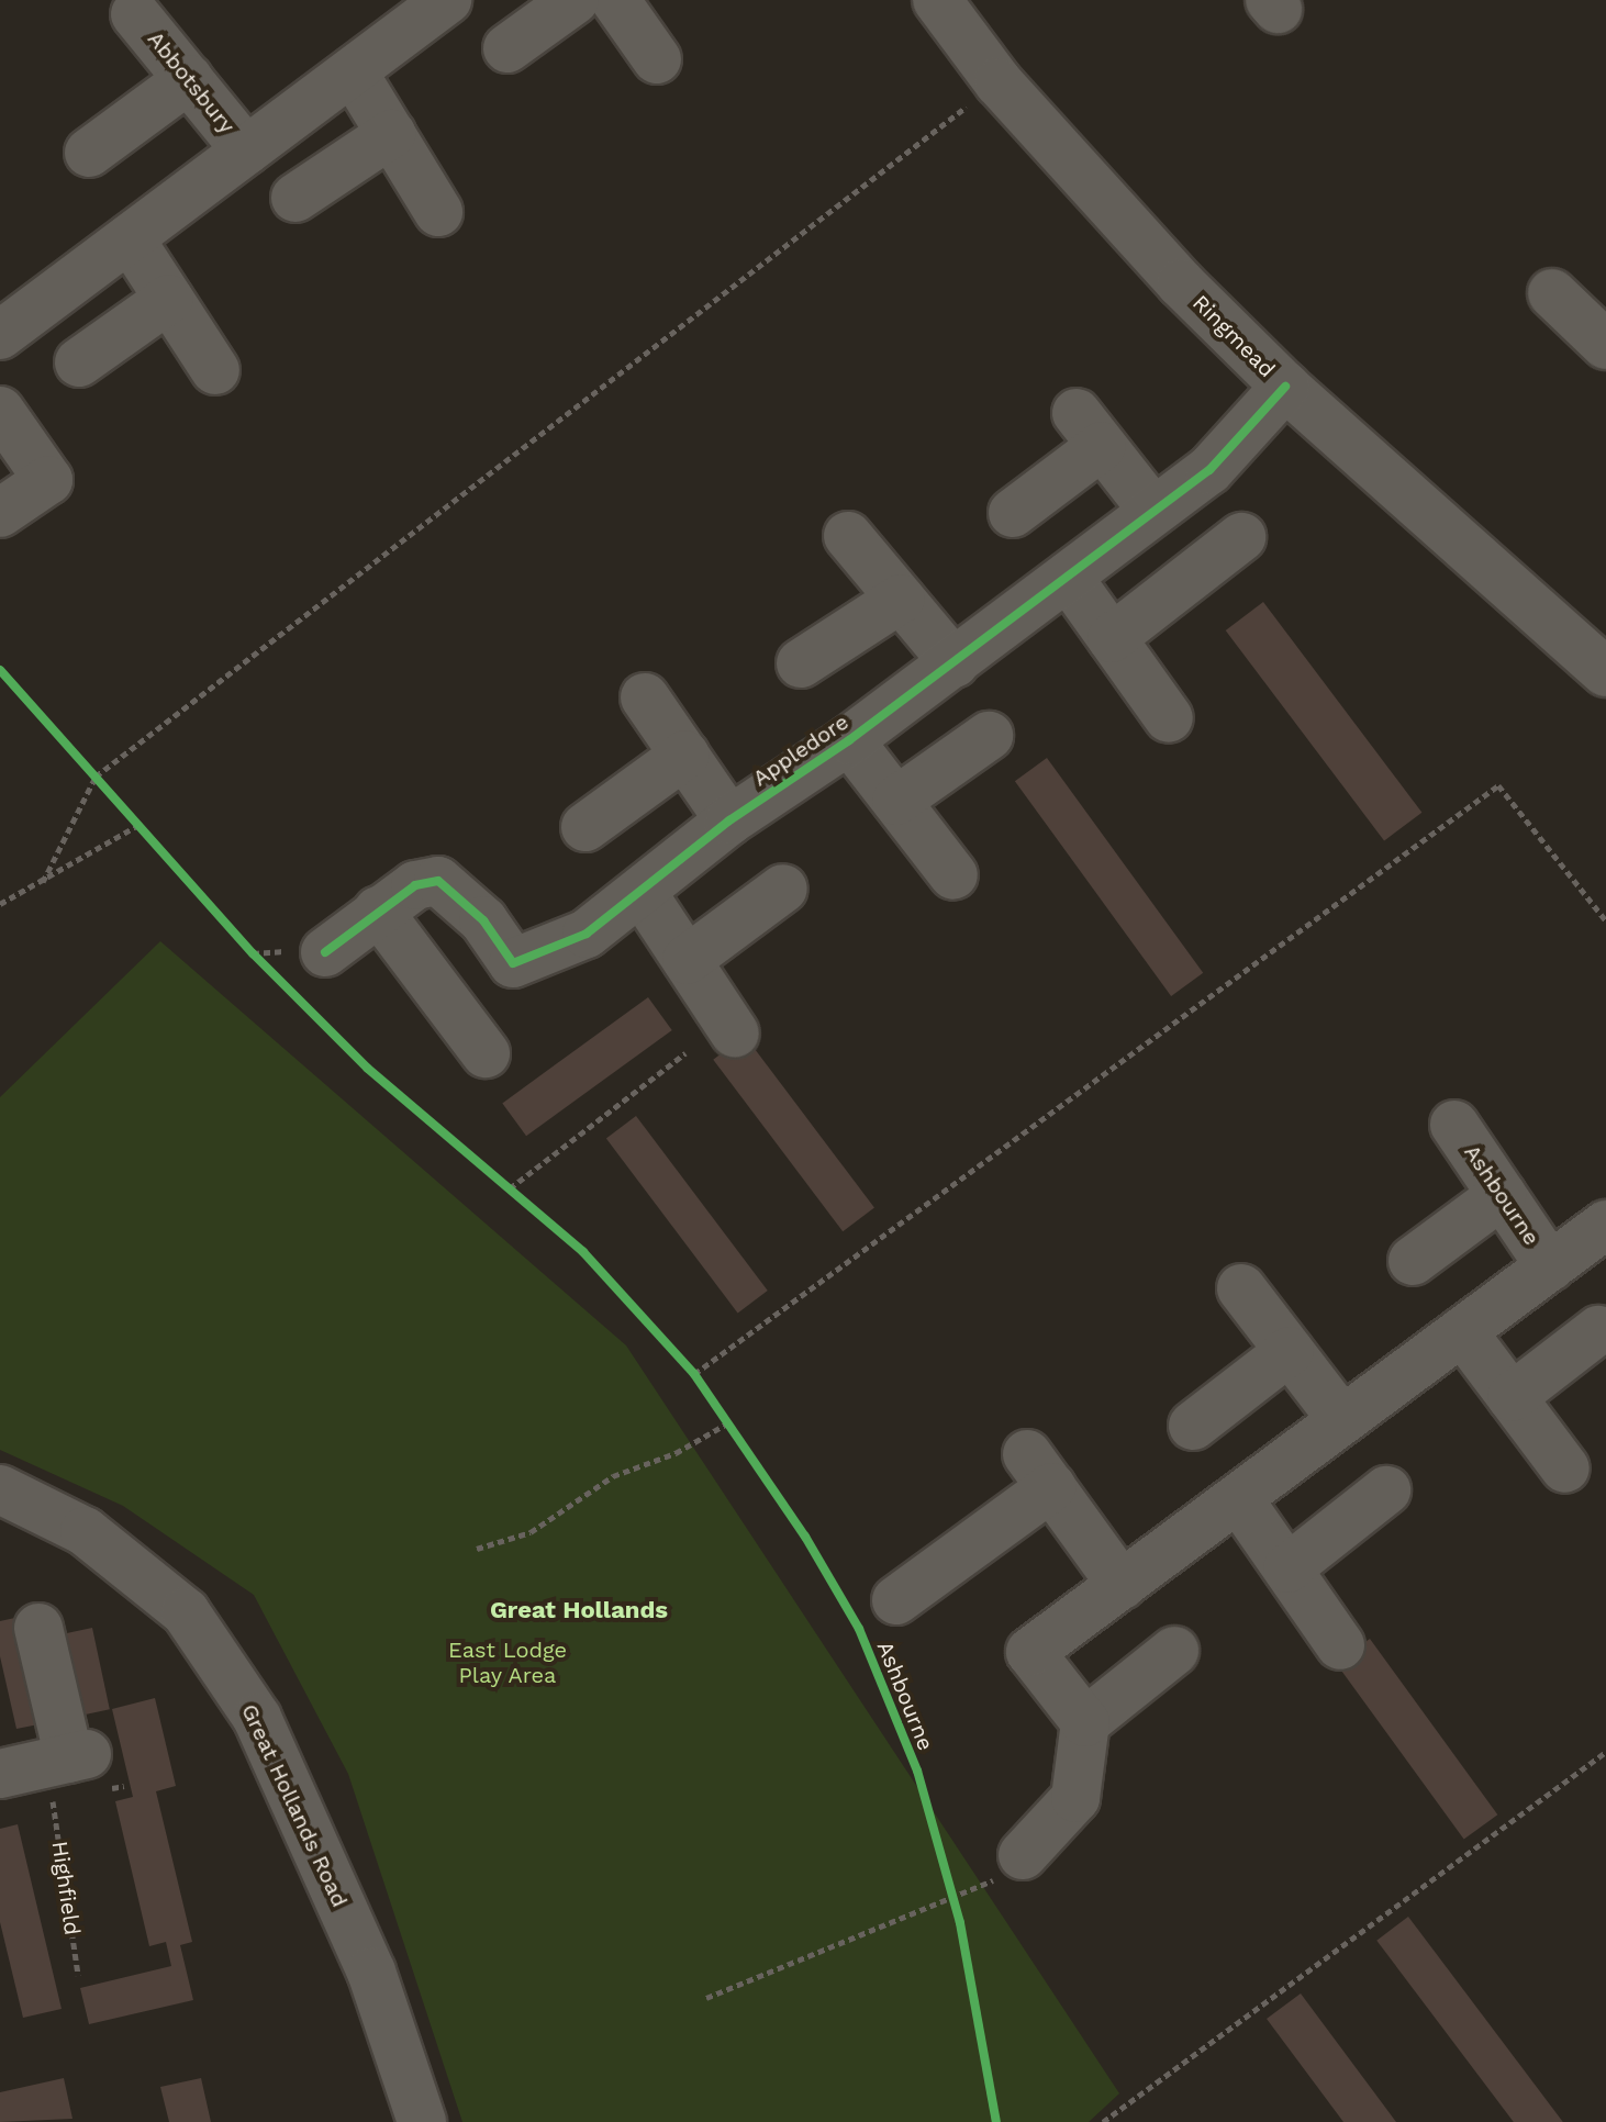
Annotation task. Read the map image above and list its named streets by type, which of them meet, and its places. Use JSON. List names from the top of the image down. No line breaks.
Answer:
{"streets":{"street":["Abbotsbury","Ringmead","Appledore","Ashbourne","Great Hollands Road"],"path":["Highfield"]},"crossings":[["Ringmead","Appledore"]],"districts":["Great Hollands"],"parks":["East Lodge Play Area"]}
